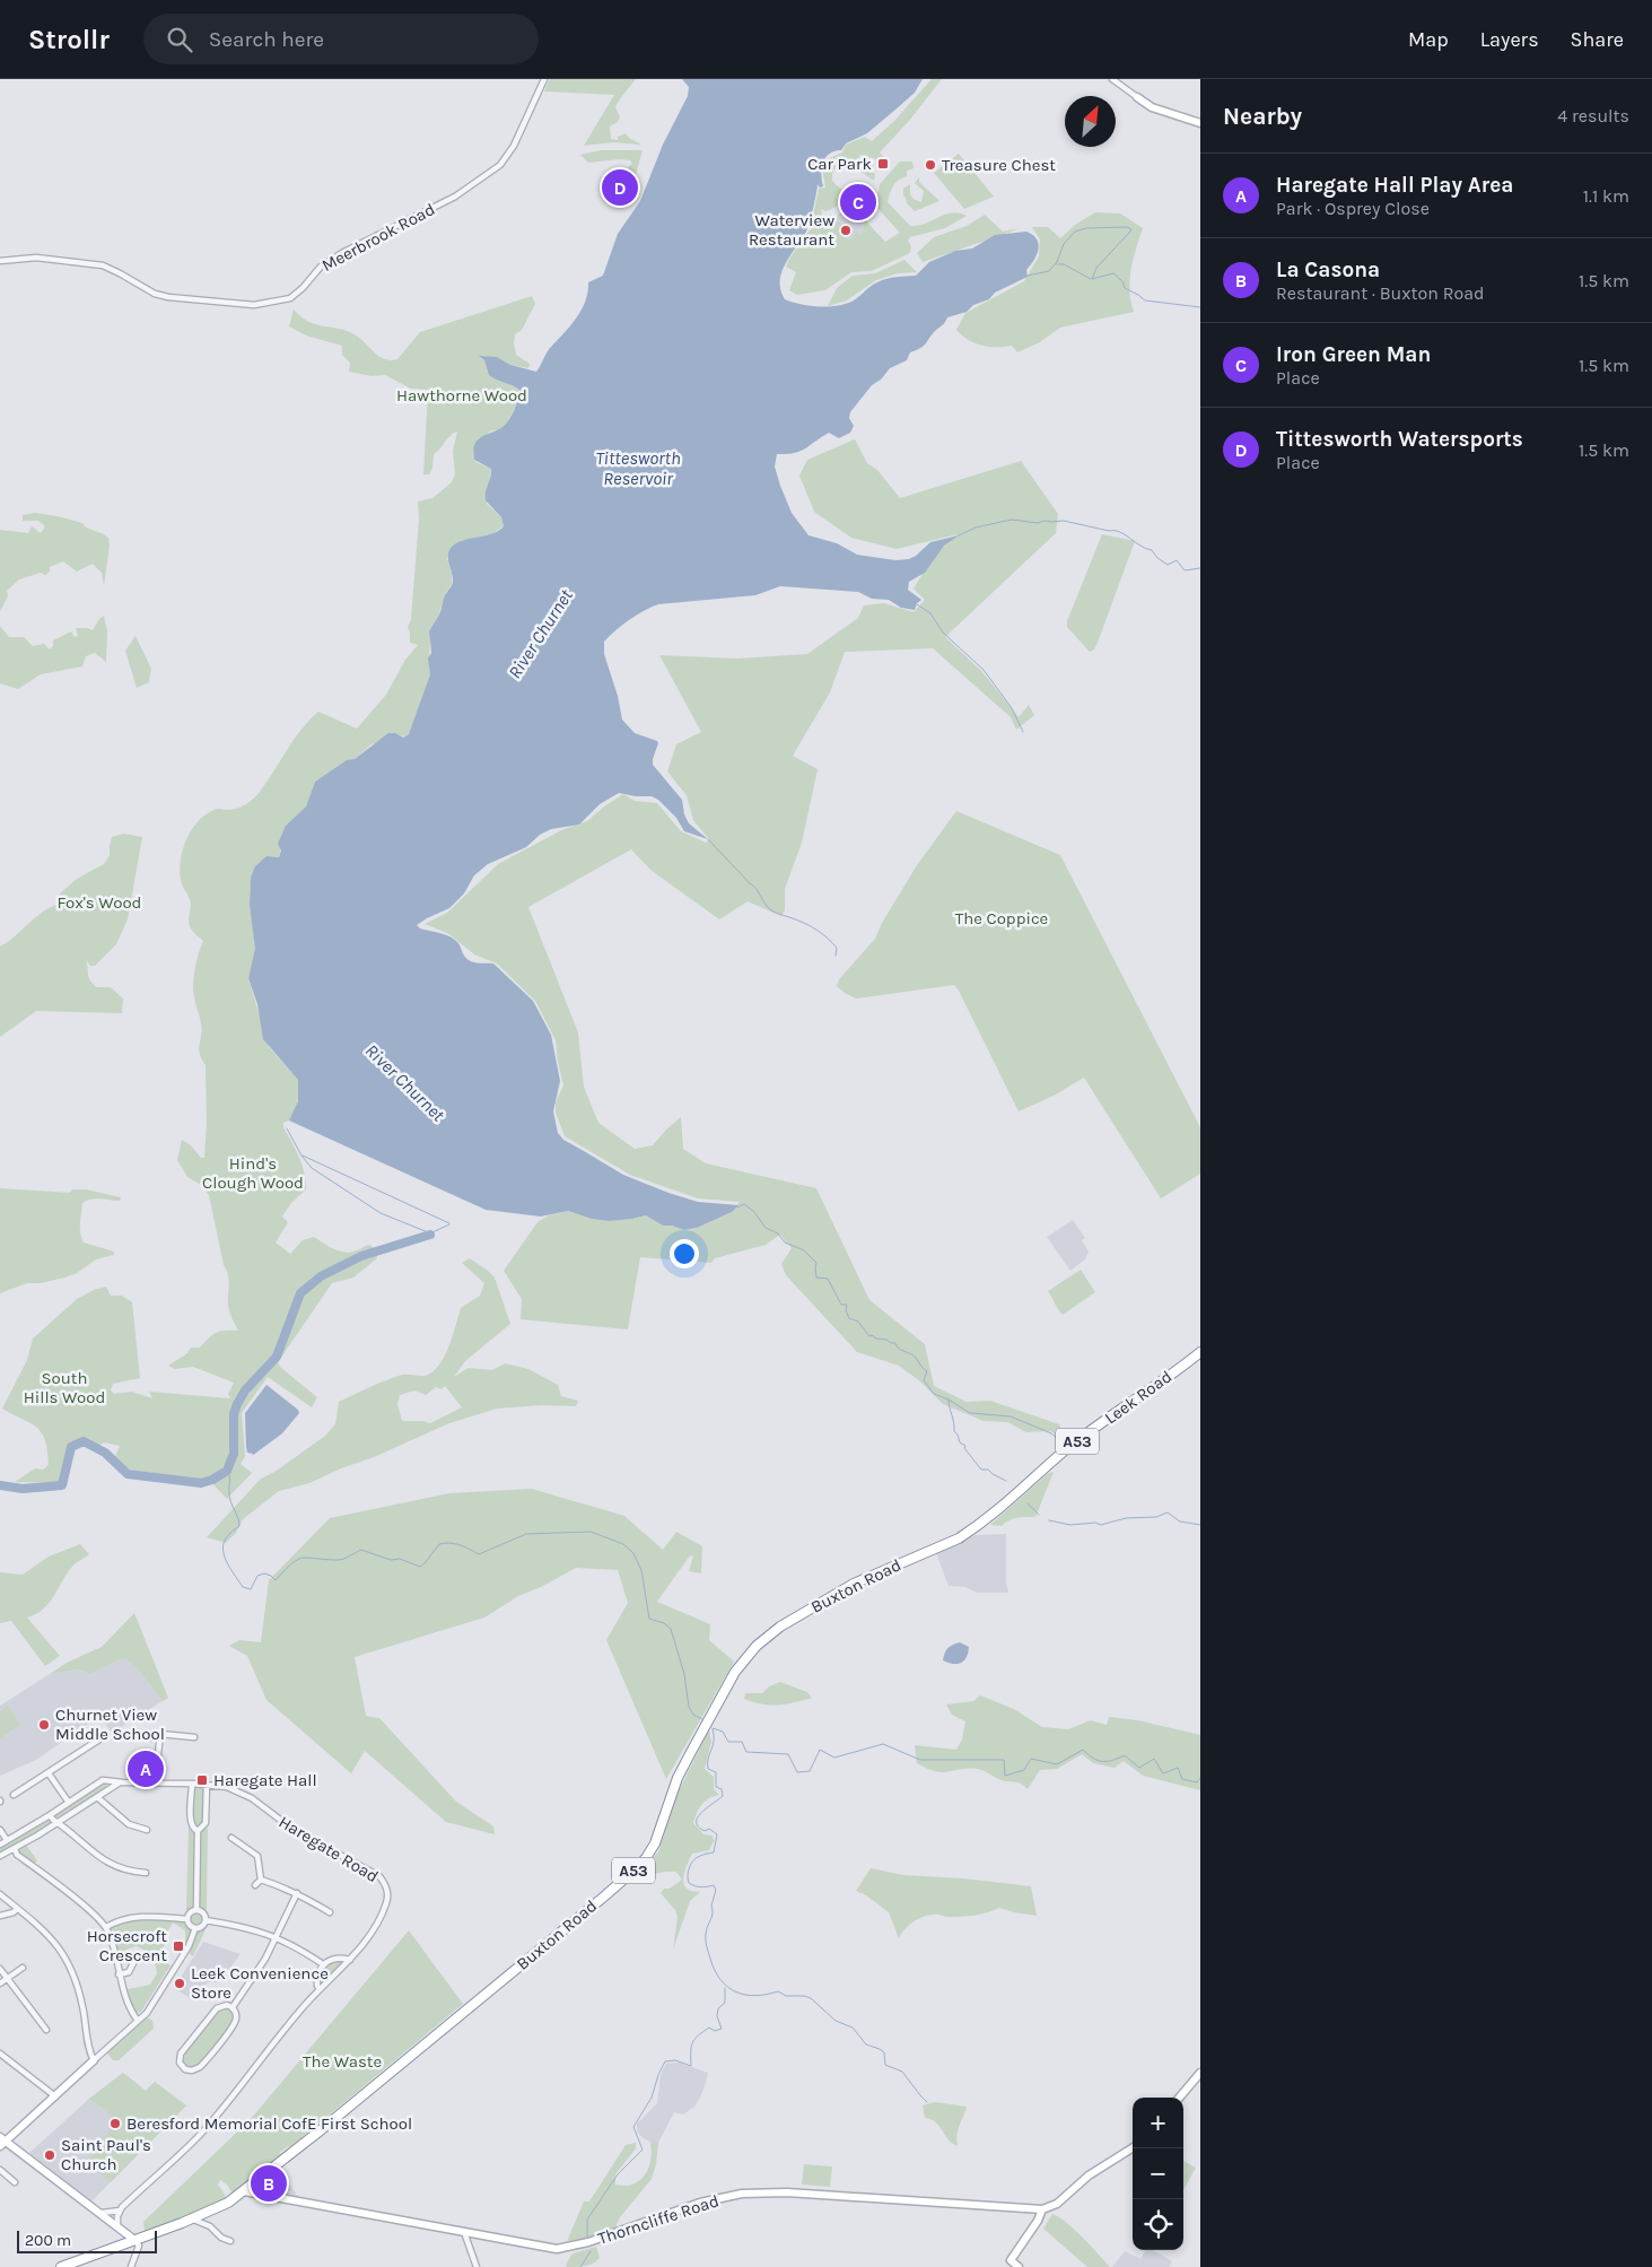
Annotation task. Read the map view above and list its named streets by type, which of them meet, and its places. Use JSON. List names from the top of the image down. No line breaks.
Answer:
{"streets":{"highway":["Leek Road","A53","Buxton Road"],"street":["Meerbrook Road","Haregate Road","Thorncliffe Road"]},"crossings":[["Leek Road","Buxton Road"],["Buxton Road","Thorncliffe Road"]],"water":["Tittesworth Reservoir","River Churnet"],"parks":["Hawthorne Wood","Fox's Wood","The Coppice","Hind's Clough Wood","South Hills Wood","The Waste"],"places":{"transit":["Car Park","Haregate Hall","Horsecroft Crescent"],"other":["Treasure Chest","Waterview Restaurant","Churnet View Middle School","Leek Convenience Store","Beresford Memorial CofE First School","Saint Paul's Church"]},"scale_bar":"200 m","north":"top right","page":{"header":"Strollr","search":"Search here","nav":["Map","Layers","Share"],"heading":["Nearby","4 results"],"list":[{"mark":"A","name":"Haregate Hall Play Area","note":"Park · Osprey Close","value":"1.1 km"},{"mark":"B","name":"La Casona","note":"Restaurant · Buxton Road","value":"1.5 km"},{"mark":"C","name":"Iron Green Man","note":"Place","value":"1.5 km"},{"mark":"D","name":"Tittesworth Watersports","note":"Place","value":"1.5 km"}],"pins":["D","C","A","B"],"map_buttons":["+","−"],"scale":"200 m"}}
